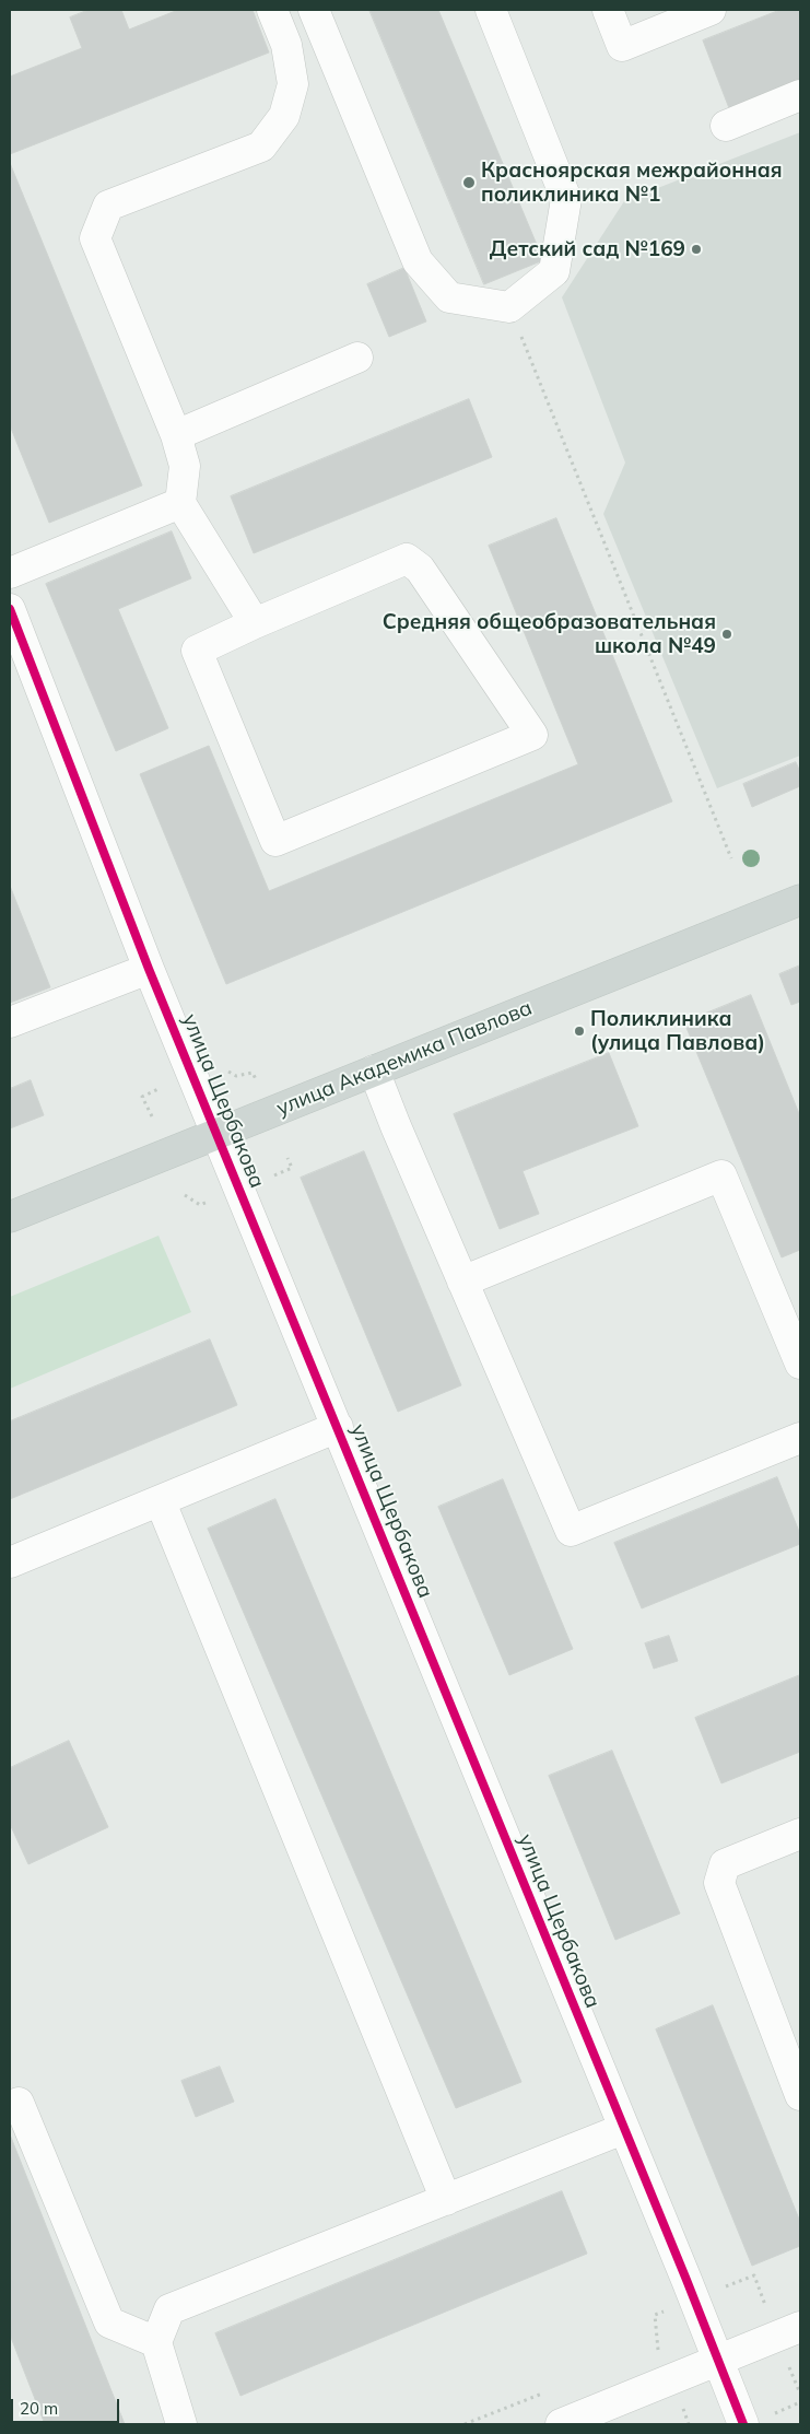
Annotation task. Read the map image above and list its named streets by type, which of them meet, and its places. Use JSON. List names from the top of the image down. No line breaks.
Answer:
{"streets":{"main road":["улица Академика Павлова"],"street":["улица Щербакова"]},"crossings":[["улица Академика Павлова","улица Щербакова"]],"places":["Красноярская межрайонная поликлиника №1","Детский сад №169","Средняя общеобразовательная школа №49","Поликлиника (улица Павлова)"],"scale_bar":"20 m"}
